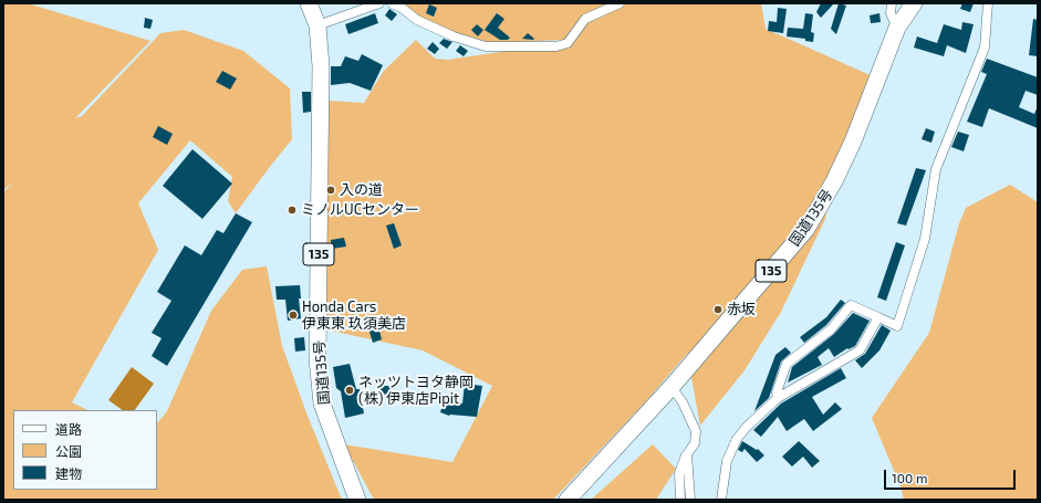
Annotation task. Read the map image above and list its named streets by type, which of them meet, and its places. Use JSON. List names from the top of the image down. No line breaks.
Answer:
{"streets":{"highway":["国道135号","135"]},"places":["入の道","ミノルUCセンター","赤坂","Honda Cars 伊東東 玖須美店","ネッツトヨタ静岡 (株) 伊東店Pipit"],"legend":["道路","公園","建物"],"scale_bar":"100 m"}
